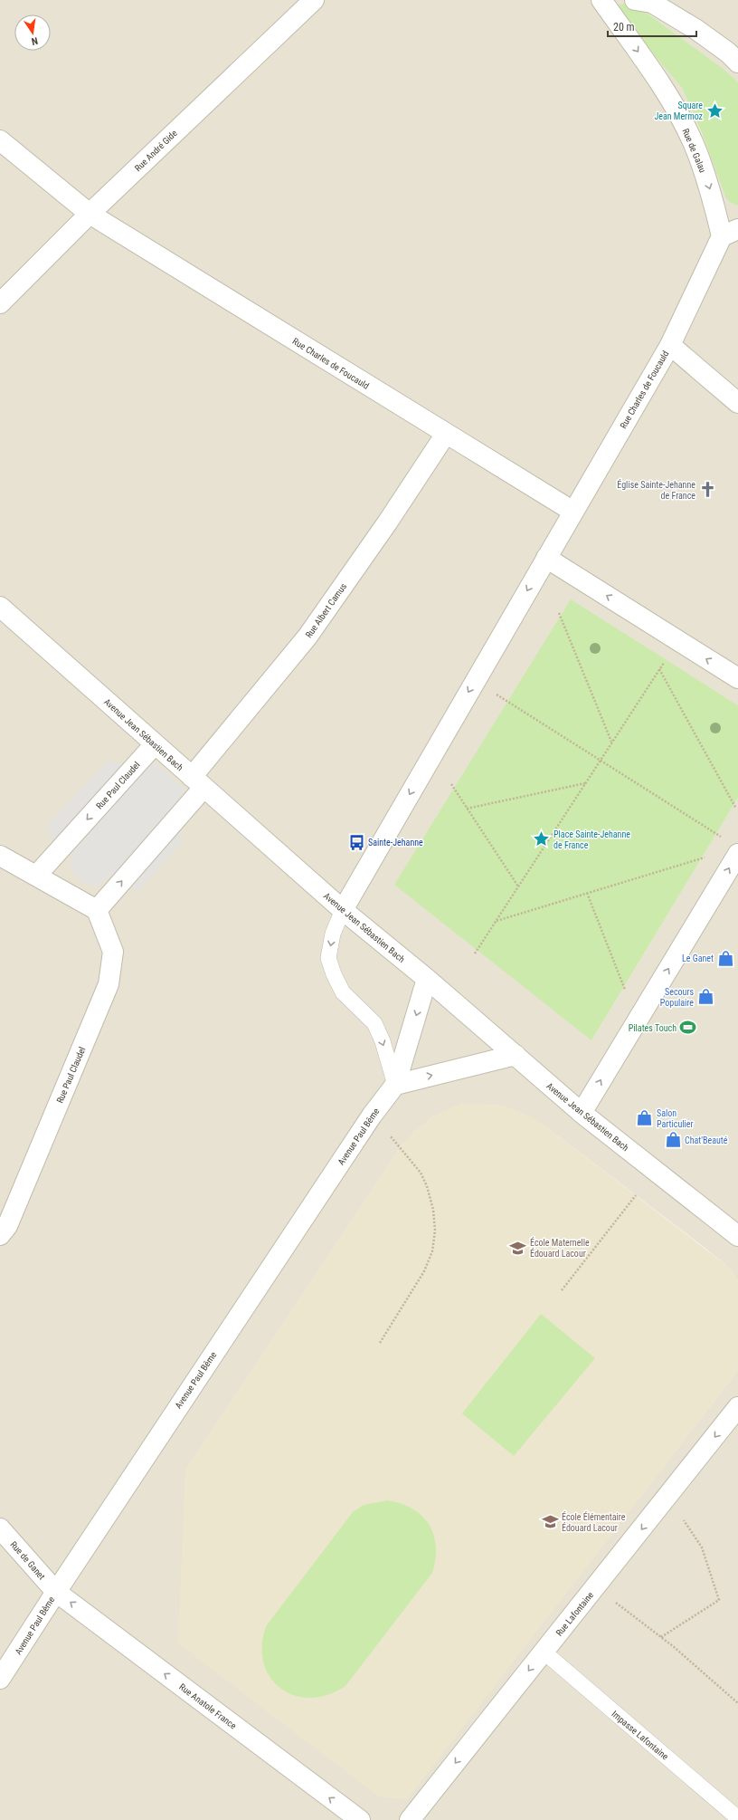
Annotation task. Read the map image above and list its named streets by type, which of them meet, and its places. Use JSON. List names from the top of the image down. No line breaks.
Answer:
{"streets":{"street":["Rue André Gide","Rue de Galau","Rue Charles de Foucauld","Rue Albert Camus","Avenue Jean Sébastien Bach","Rue Paul Claudel","Avenue Paul Bême","Rue de Ganet","Rue Lafontaine","Rue Anatole France"],"lane":["Impasse Lafontaine"]},"crossings":[["Rue André Gide","Rue Charles de Foucauld"],["Rue de Galau","Rue Charles de Foucauld"],["Rue Charles de Foucauld","Rue Albert Camus"],["Rue Albert Camus","Avenue Jean Sébastien Bach"],["Avenue Jean Sébastien Bach","Rue Paul Claudel"],["Avenue Jean Sébastien Bach","Avenue Paul Bême"],["Avenue Paul Bême","Rue de Ganet"],["Avenue Paul Bême","Rue Anatole France"],["Rue de Ganet","Rue Anatole France"],["Rue Lafontaine","Impasse Lafontaine"]],"one_way":["Rue de Galau","Rue Lafontaine","Rue Anatole France"],"places":{"place":["Square Jean Mermoz","Place Sainte-Jehanne de France"],"church":["Église Sainte-Jehanne de France"],"bus stop":["Sainte-Jehanne"],"shop":["Le Ganet","Secours Populaire","Salon Particulier","Chat'Beauté"],"sports":["Pilates Touch"],"school or university":["École Maternelle Édouard Lacour","École Élémentaire Édouard Lacour"]},"scale_bar":"20 m","north":"bottom"}
